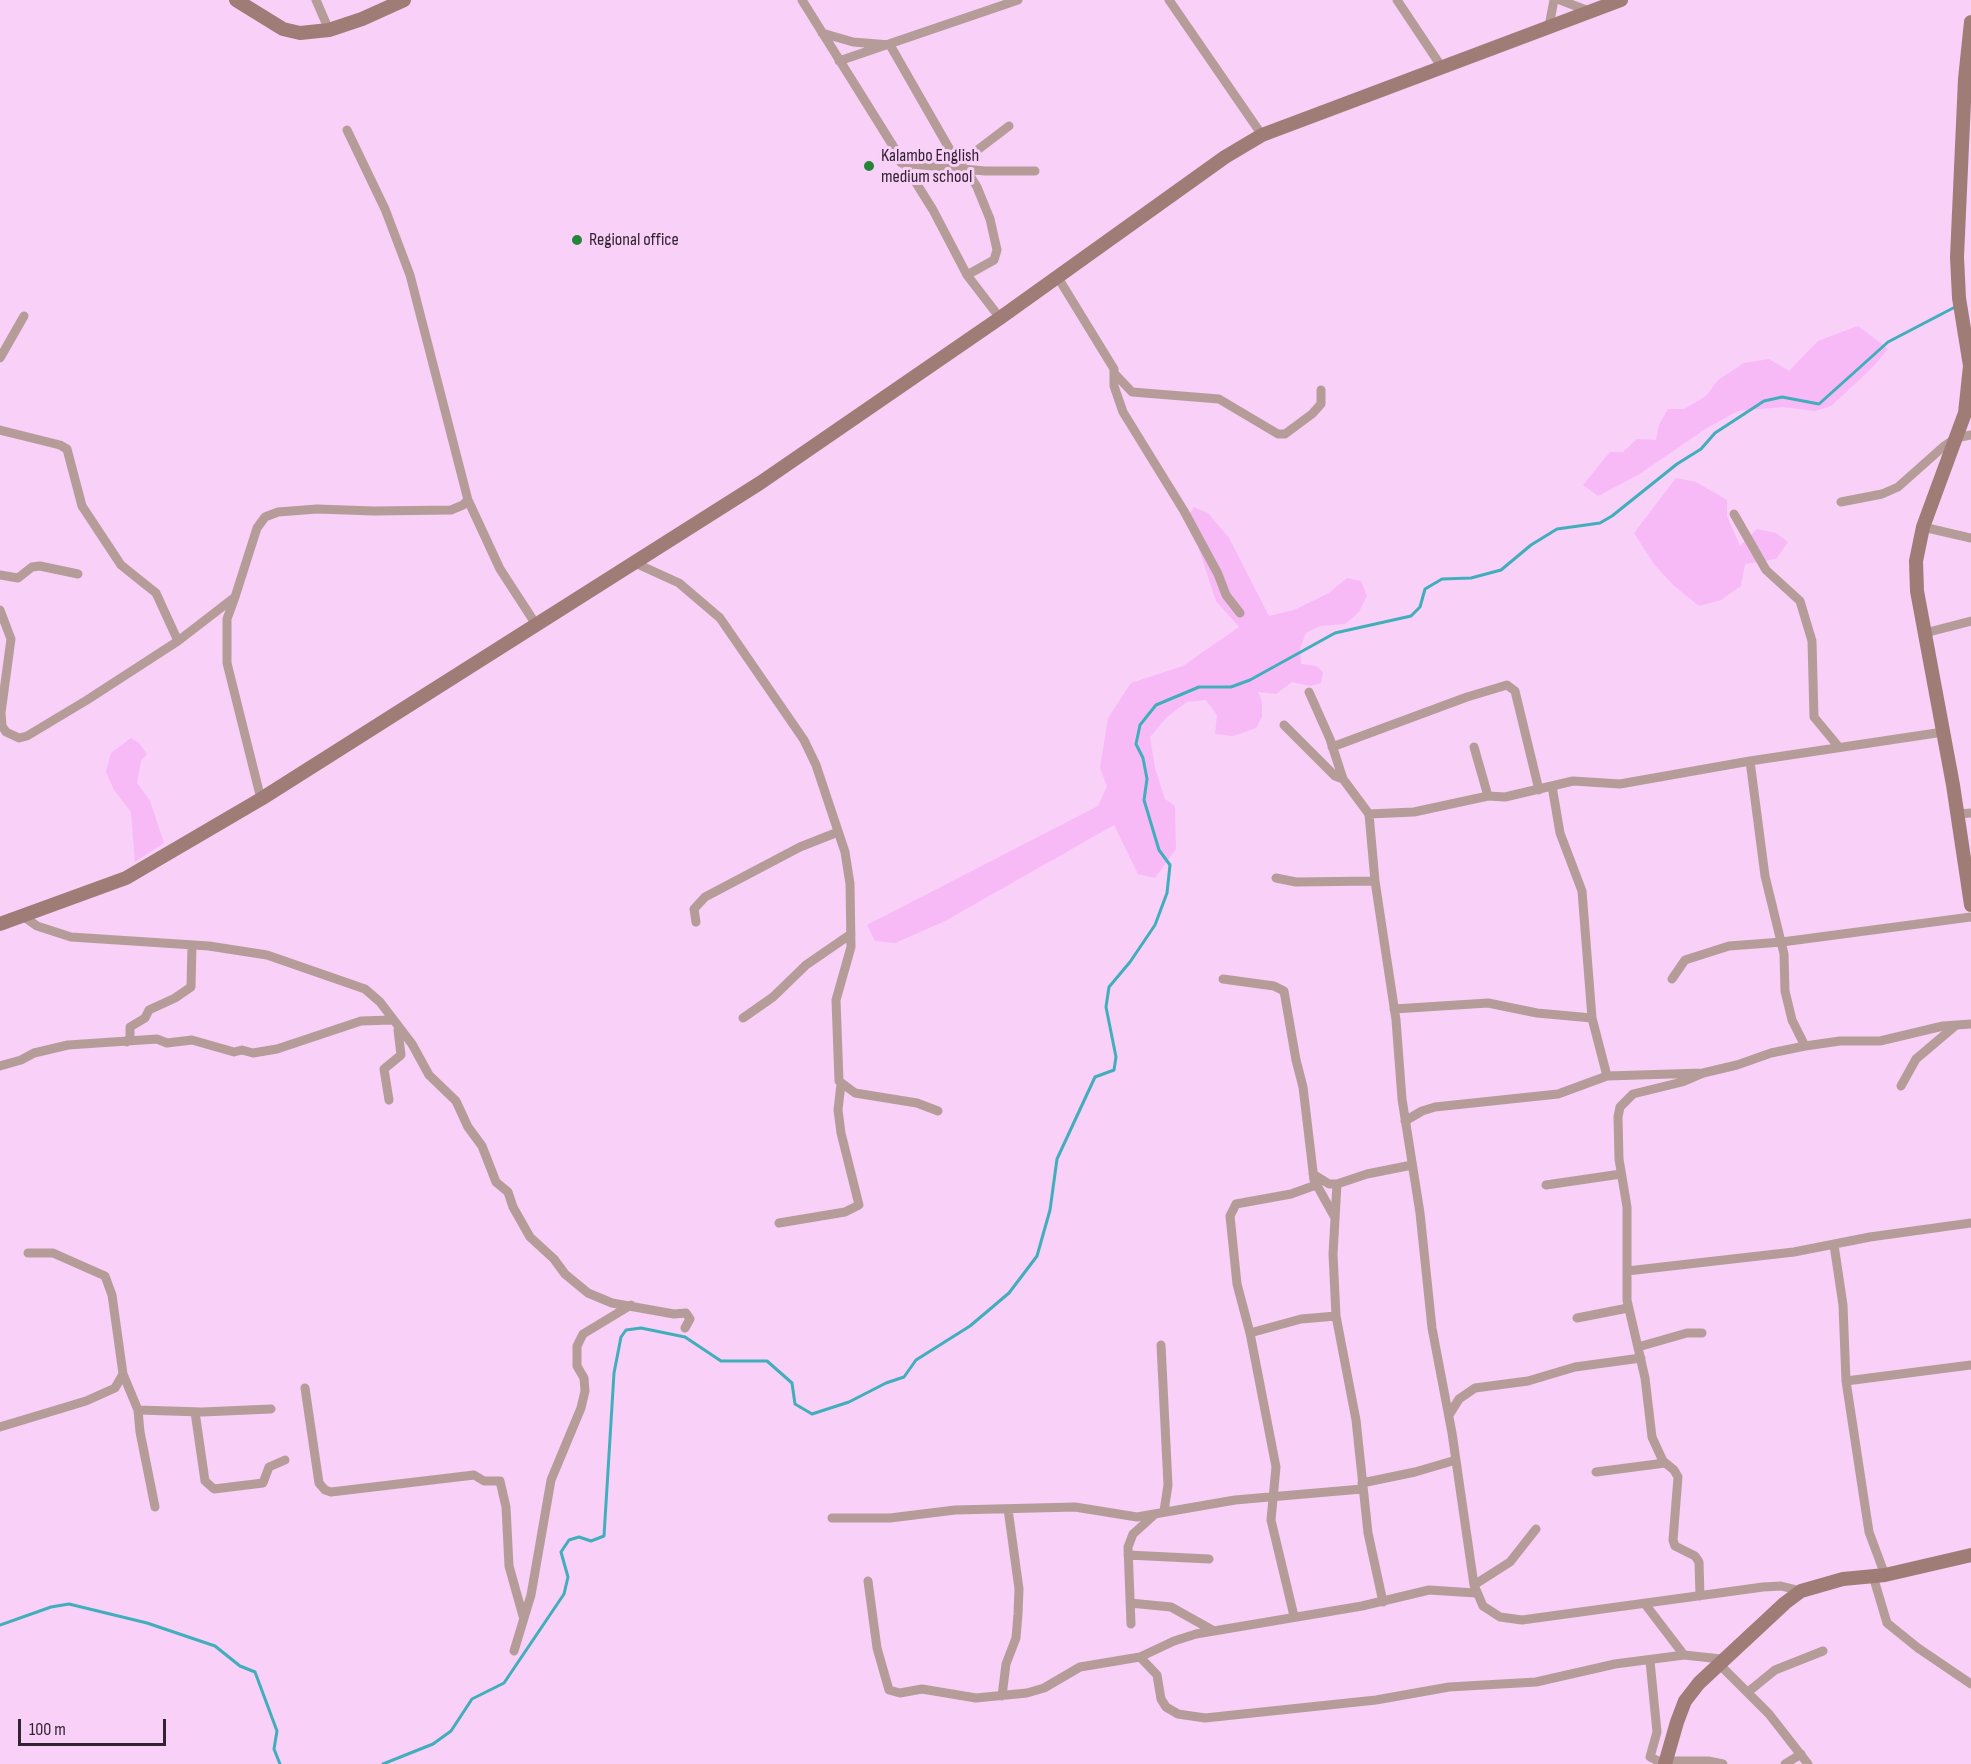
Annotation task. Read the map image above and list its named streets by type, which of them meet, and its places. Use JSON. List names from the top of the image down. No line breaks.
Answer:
{"places":["Kalambo English medium school","Regional office"],"scale_bar":"100 m"}
